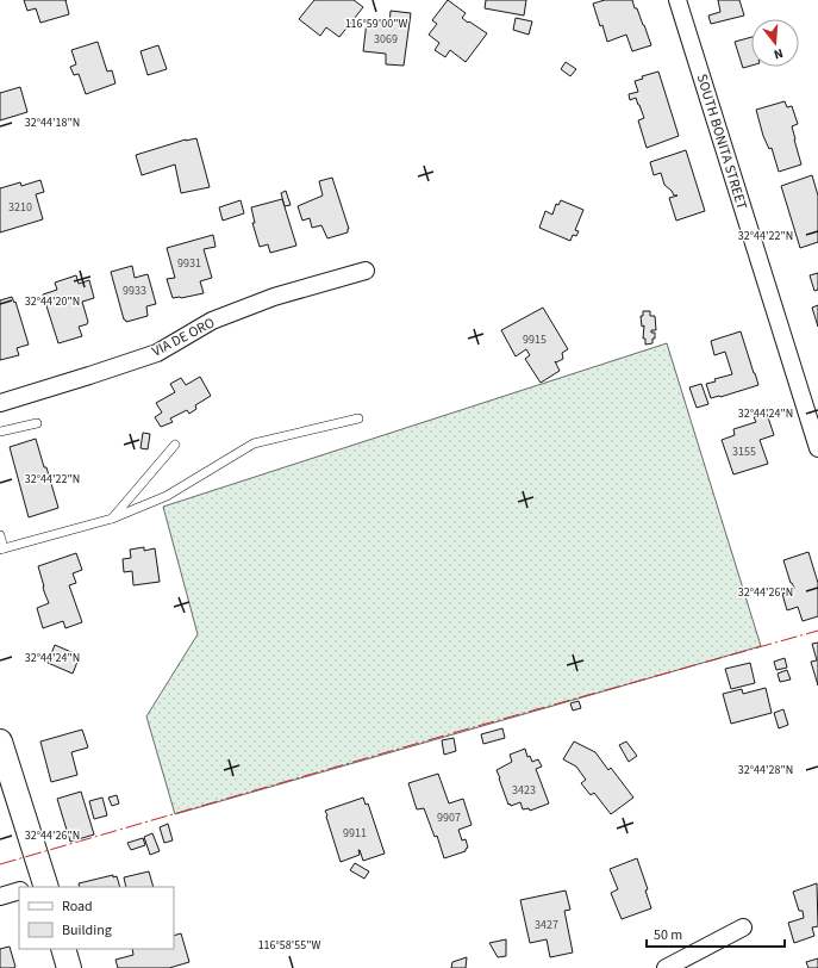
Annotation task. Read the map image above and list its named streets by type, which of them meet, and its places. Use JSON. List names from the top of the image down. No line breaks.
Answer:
{"streets":{"street":["SOUTH BONITA STREET","VIA DE ORO"]},"house_numbers":["3069","3210","9931","9933","9915","3155","3423","9907","9911","3427"],"legend":["Road","Building"],"scale_bar":"50 m","north":"bottom","coordinates":["116°59'00\"W","32°44'18\"N","32°44'22\"N","32°44'20\"N","32°44'24\"N","32°44'26\"N","32°44'28\"N","116°58'55\"W"]}
